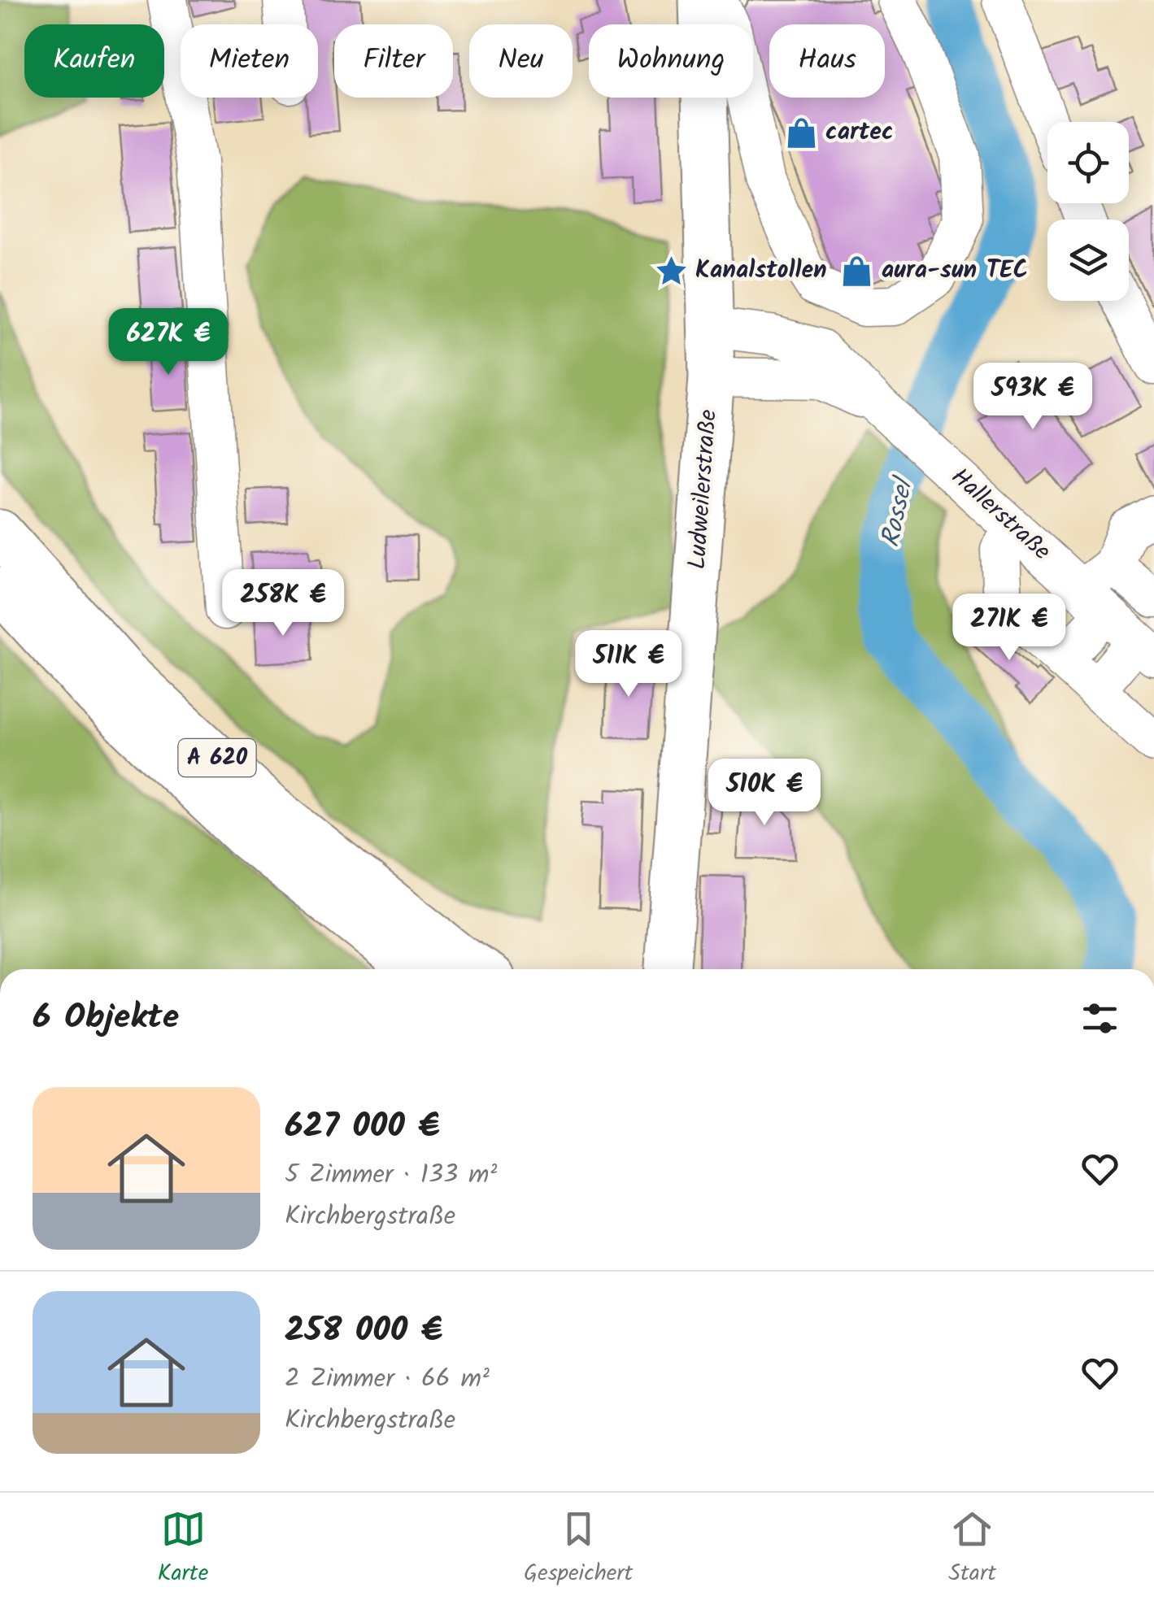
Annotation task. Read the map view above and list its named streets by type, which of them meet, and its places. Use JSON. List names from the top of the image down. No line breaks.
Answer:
{"streets":{"main road":["Ludweilerstraße","A 620"],"street":["Hallerstraße"]},"crossings":[["Ludweilerstraße","Hallerstraße"]],"water":["Rossel"],"places":{"shop":["cartec","aura-sun TEC"],"place":["Kanalstollen"]},"page":{"chip":["Kaufen","Mieten","Filter","Neu","Wohnung","Haus"],"price":["627K €","593K €","258K €","271K €","511K €","510K €"],"heading":"6 Objekte","list":[{"name":"627 000 €","note":"5 Zimmer · 133 m² · Kirchbergstraße"},{"name":"258 000 €","note":"2 Zimmer · 66 m² · Kirchbergstraße"}],"tabs":["Karte","Gespeichert","Start"]}}
